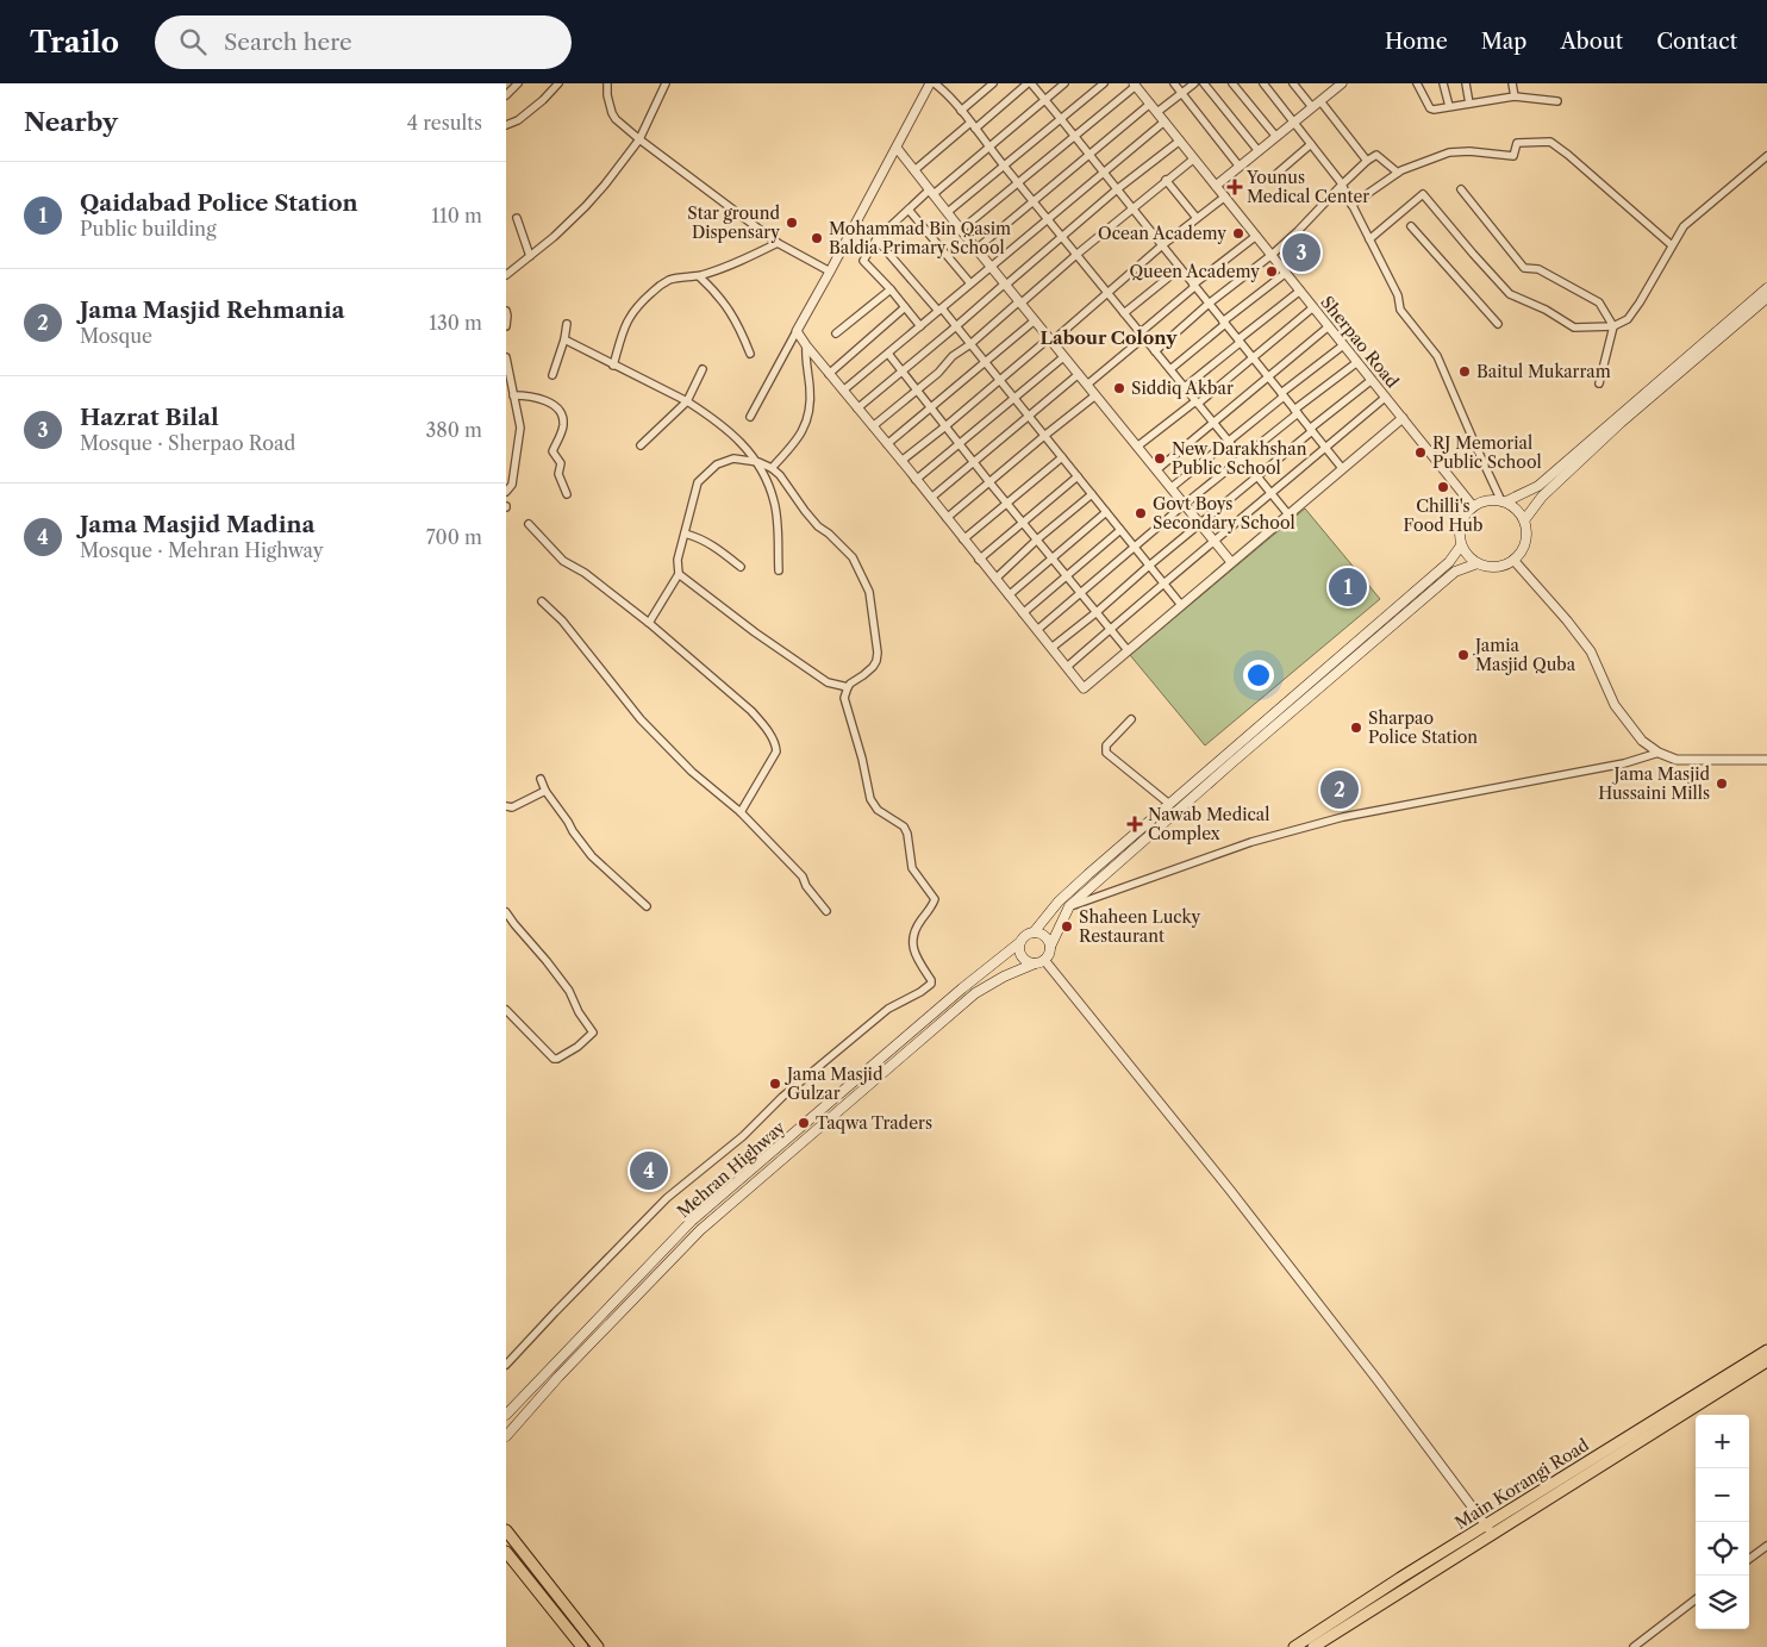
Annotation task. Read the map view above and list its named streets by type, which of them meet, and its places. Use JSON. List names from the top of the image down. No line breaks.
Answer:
{"streets":{"main road":["Mehran Highway","Main Korangi Road"],"street":["Sherpao Road"]},"districts":["Labour Colony"],"places":{"health":["Younus Medical Center","Nawab Medical Complex"],"other":["Star ground Dispensary","Ocean Academy","Mohammad Bin Qasim Baldia Primary School","Queen Academy","Baitul Mukarram","Siddiq Akbar","RJ Memorial Public School","New Darakhshan Public School","Chilli's Food Hub","Govt Boys Secondary School","Jamia Masjid Quba","Sharpao Police Station","Jama Masjid Hussaini Mills","Shaheen Lucky Restaurant","Jama Masjid Gulzar","Taqwa Traders"]},"page":{"header":"Trailo","search":"Search here","nav":["Home","Map","About","Contact"],"heading":["Nearby","4 results"],"list":[{"mark":"1","name":"Qaidabad Police Station","note":"Public building","value":"110 m"},{"mark":"2","name":"Jama Masjid Rehmania","note":"Mosque","value":"130 m"},{"mark":"3","name":"Hazrat Bilal","note":"Mosque · Sherpao Road","value":"380 m"},{"mark":"4","name":"Jama Masjid Madina","note":"Mosque · Mehran Highway","value":"700 m"}],"pins":["3","1","2","4"],"map_buttons":["+","−"]}}
